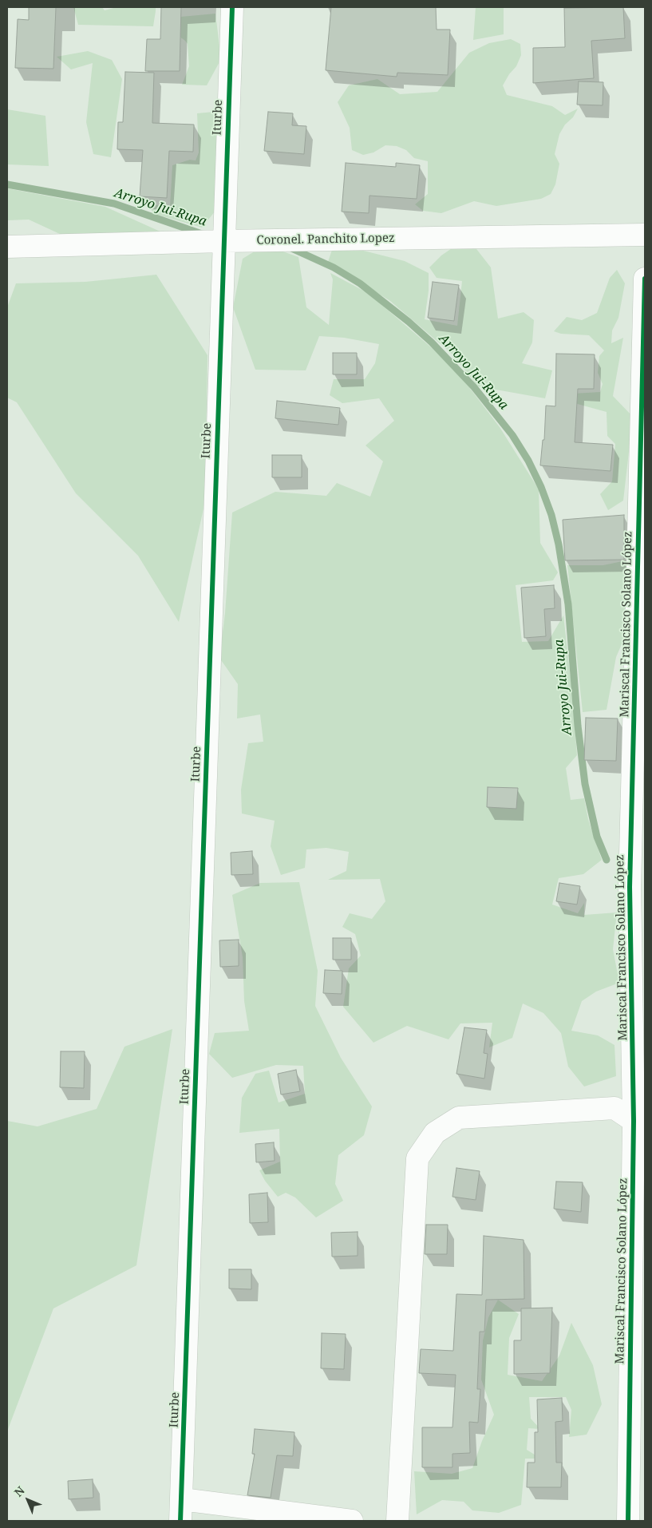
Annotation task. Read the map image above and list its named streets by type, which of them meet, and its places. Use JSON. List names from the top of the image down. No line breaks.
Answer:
{"streets":{"street":["Iturbe","Coronel. Panchito Lopez","Mariscal Francisco Solano López"]},"crossings":[["Iturbe","Coronel. Panchito Lopez"]],"water":["Arroyo Jui-Rupa"],"north":"top left"}
